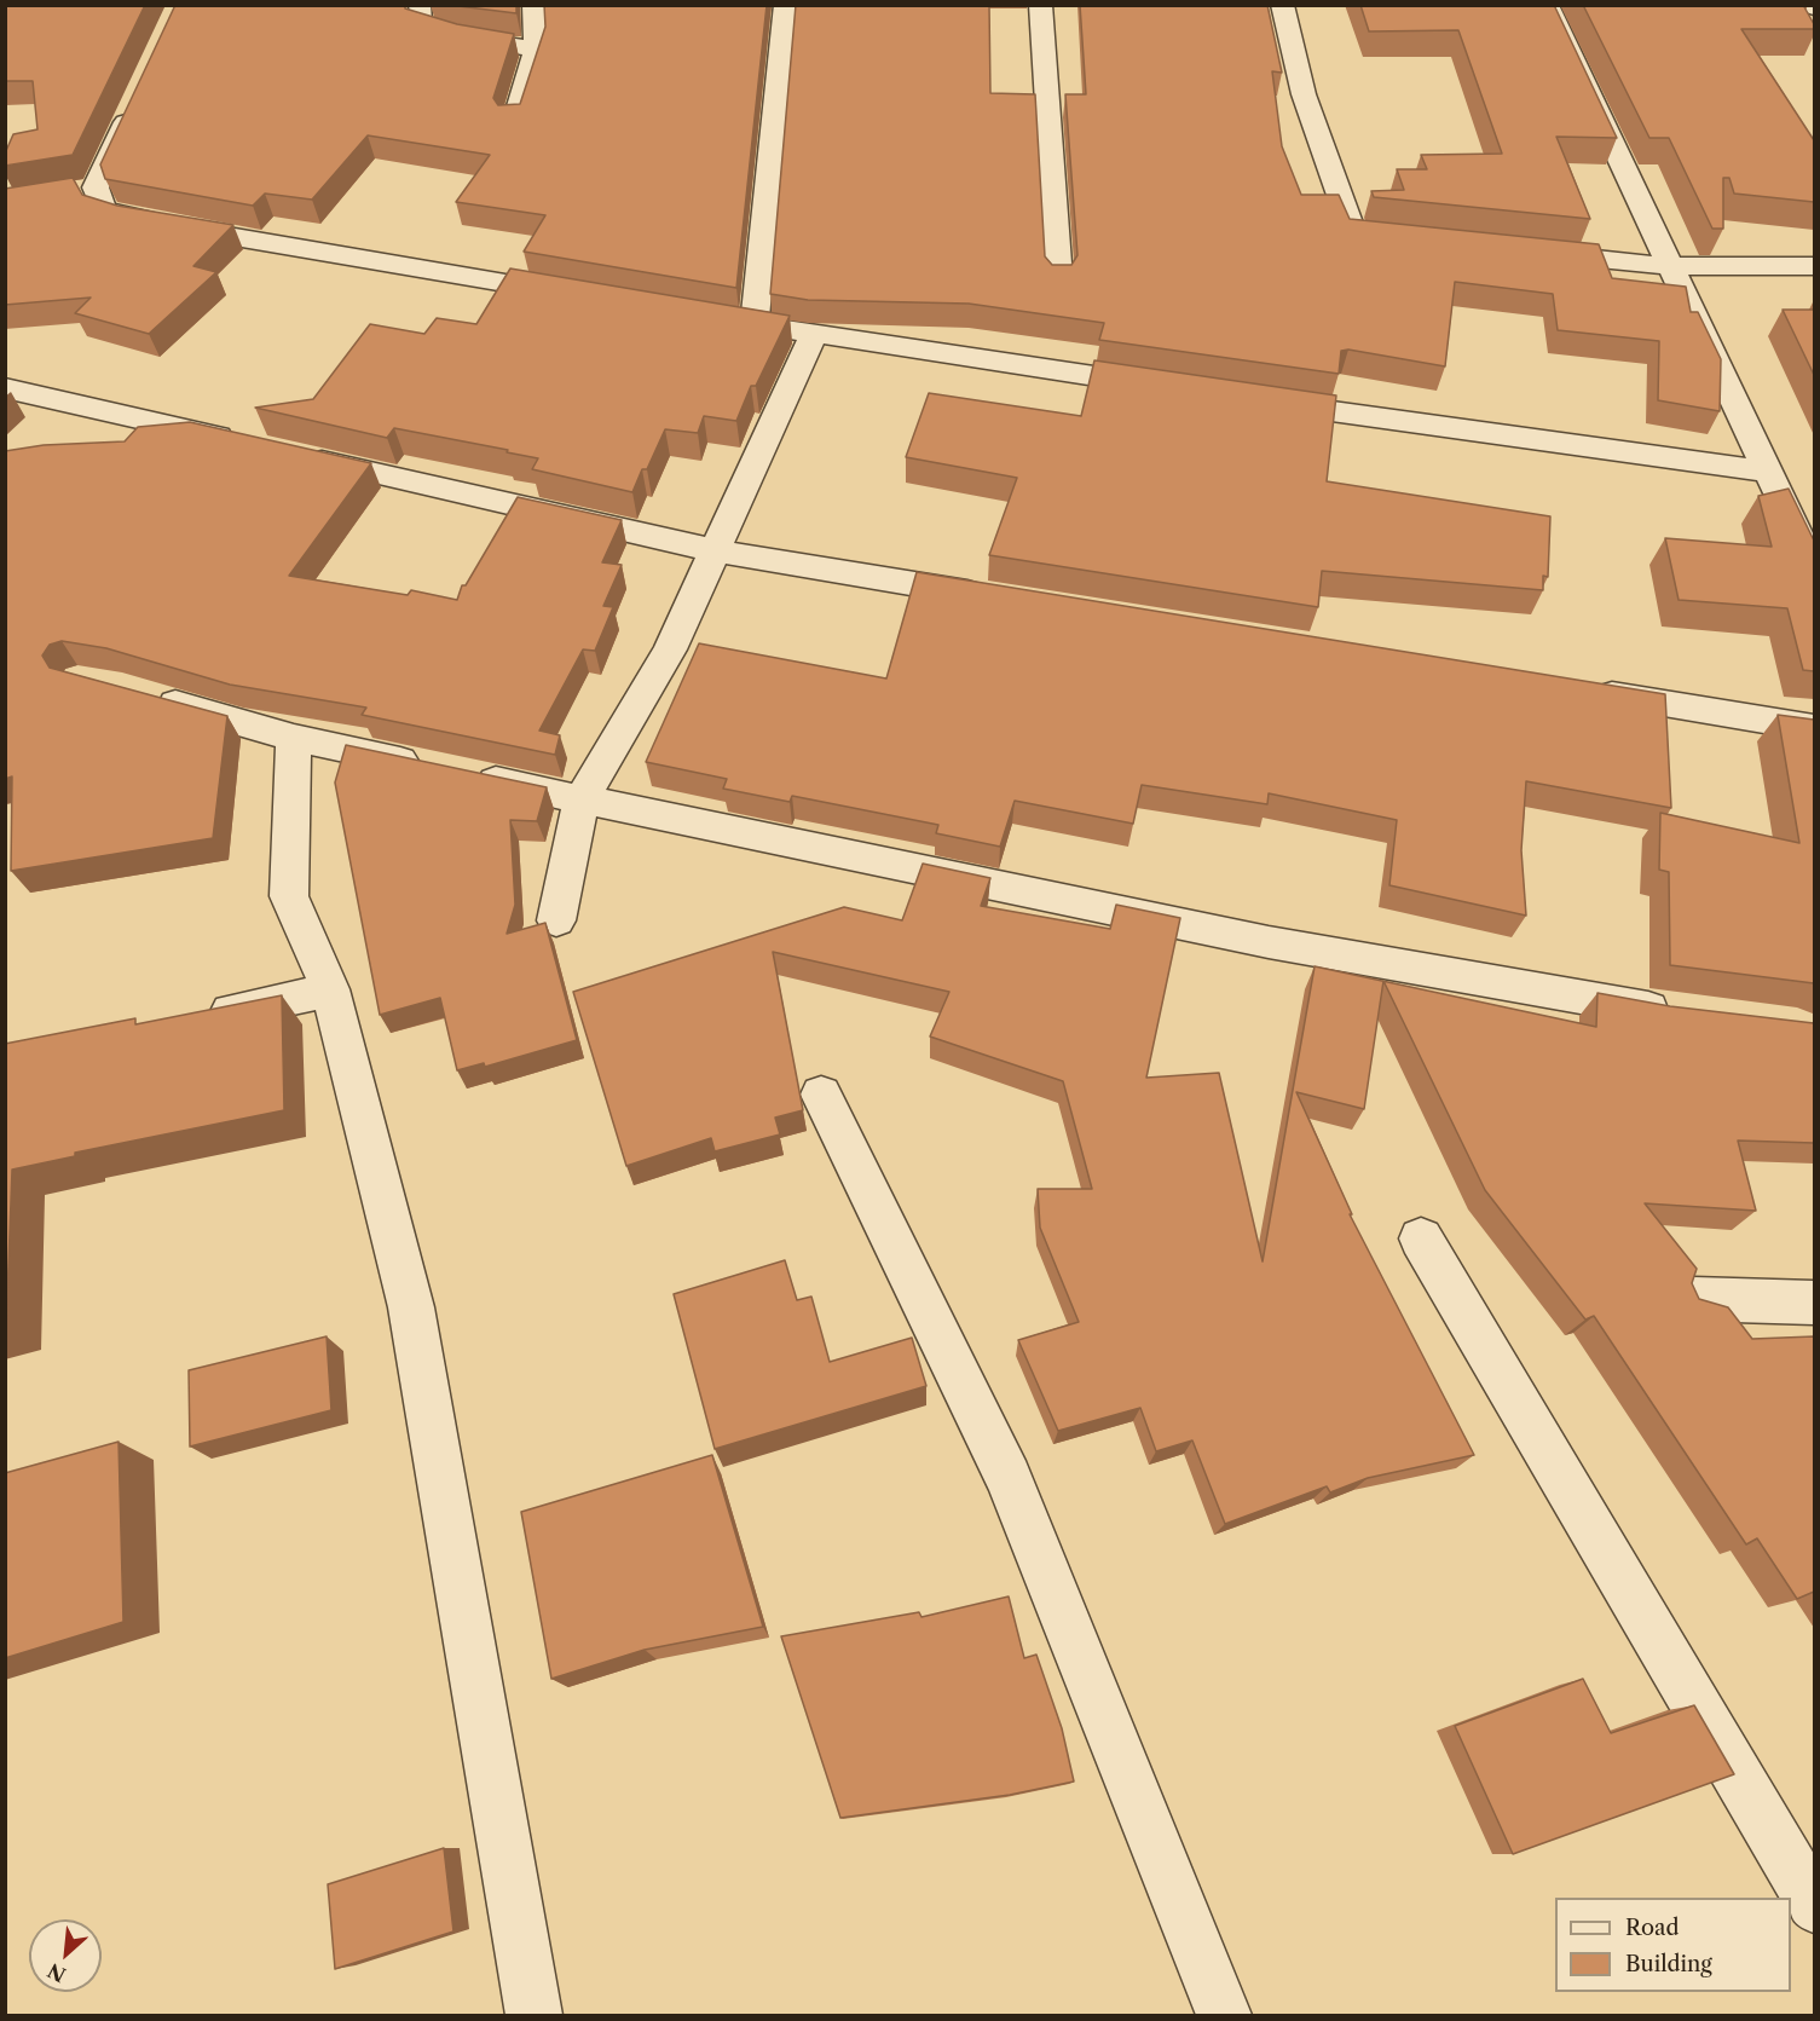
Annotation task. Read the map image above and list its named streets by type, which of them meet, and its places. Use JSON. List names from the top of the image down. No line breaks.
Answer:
{"legend":["Road","Building"],"north":"bottom left"}
